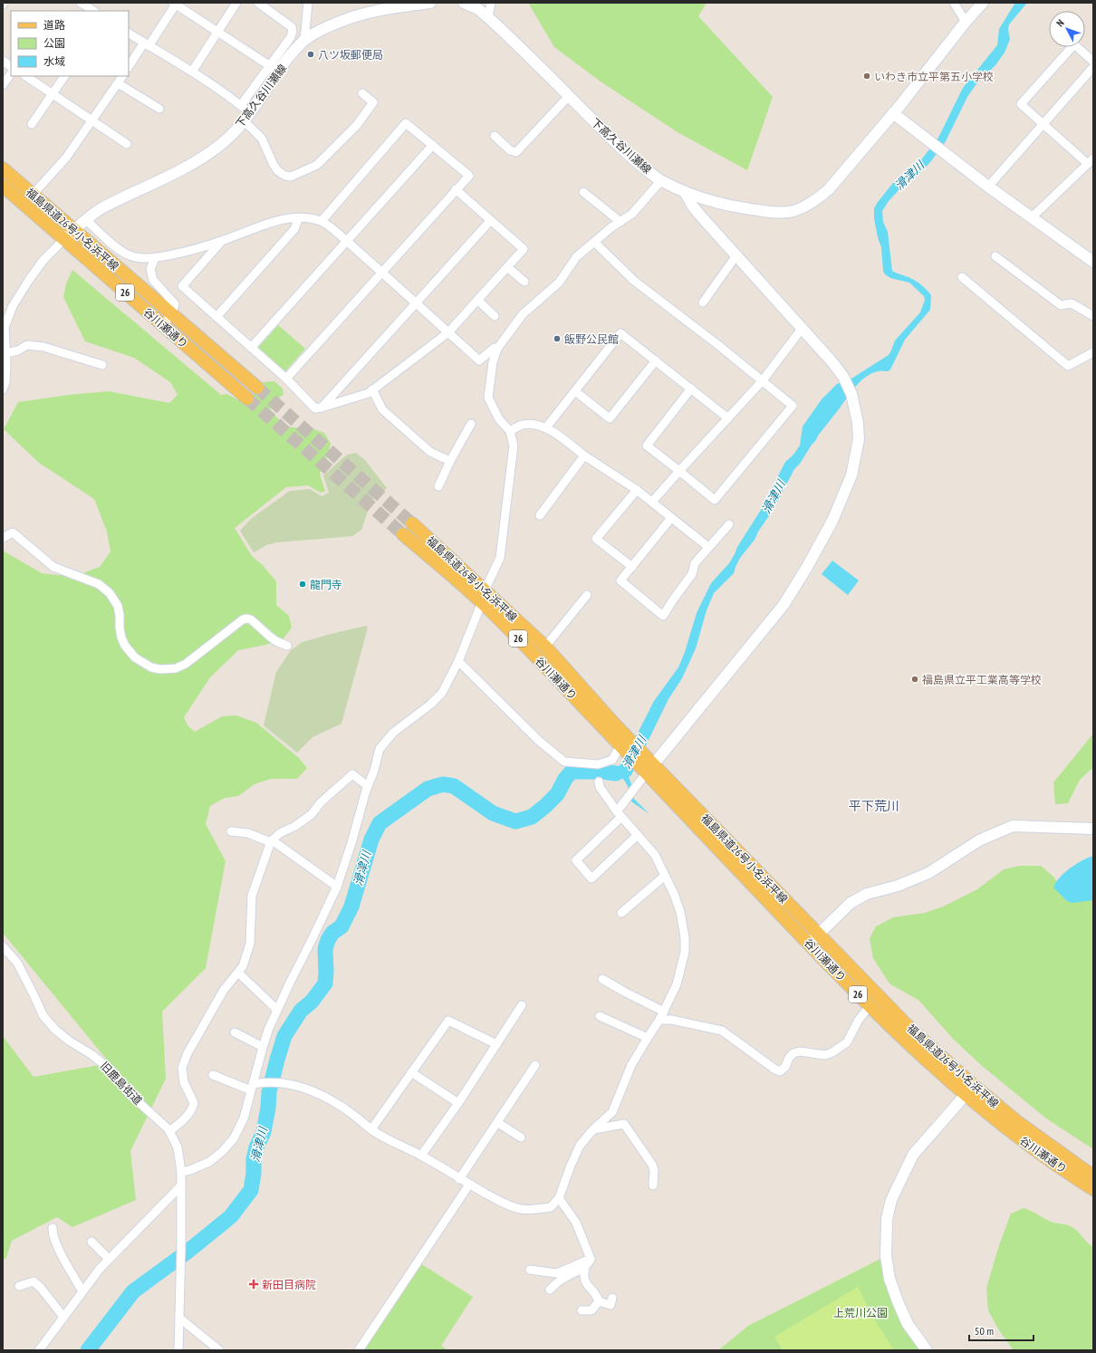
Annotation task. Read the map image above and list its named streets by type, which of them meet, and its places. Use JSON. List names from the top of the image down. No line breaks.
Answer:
{"streets":{"main road":["福島県道26号小名浜平線","26","谷川瀬通り"],"street":["下高久谷川瀬線","旧鹿島街道"]},"crossings":[["下高久谷川瀬線","福島県道26号小名浜平線"],["下高久谷川瀬線","谷川瀬通り"],["福島県道26号小名浜平線","谷川瀬通り"]],"districts":["平下荒川"],"water":["滑津川"],"parks":["上荒川公園"],"places":{"other":["八ツ坂郵便局","いわき市立平第五小学校","飯野公民館","龍門寺","福島県立平工業高等学校"],"health":["新田目病院"]},"legend":["道路","公園","水域"],"scale_bar":"50 m","north":"top left"}
